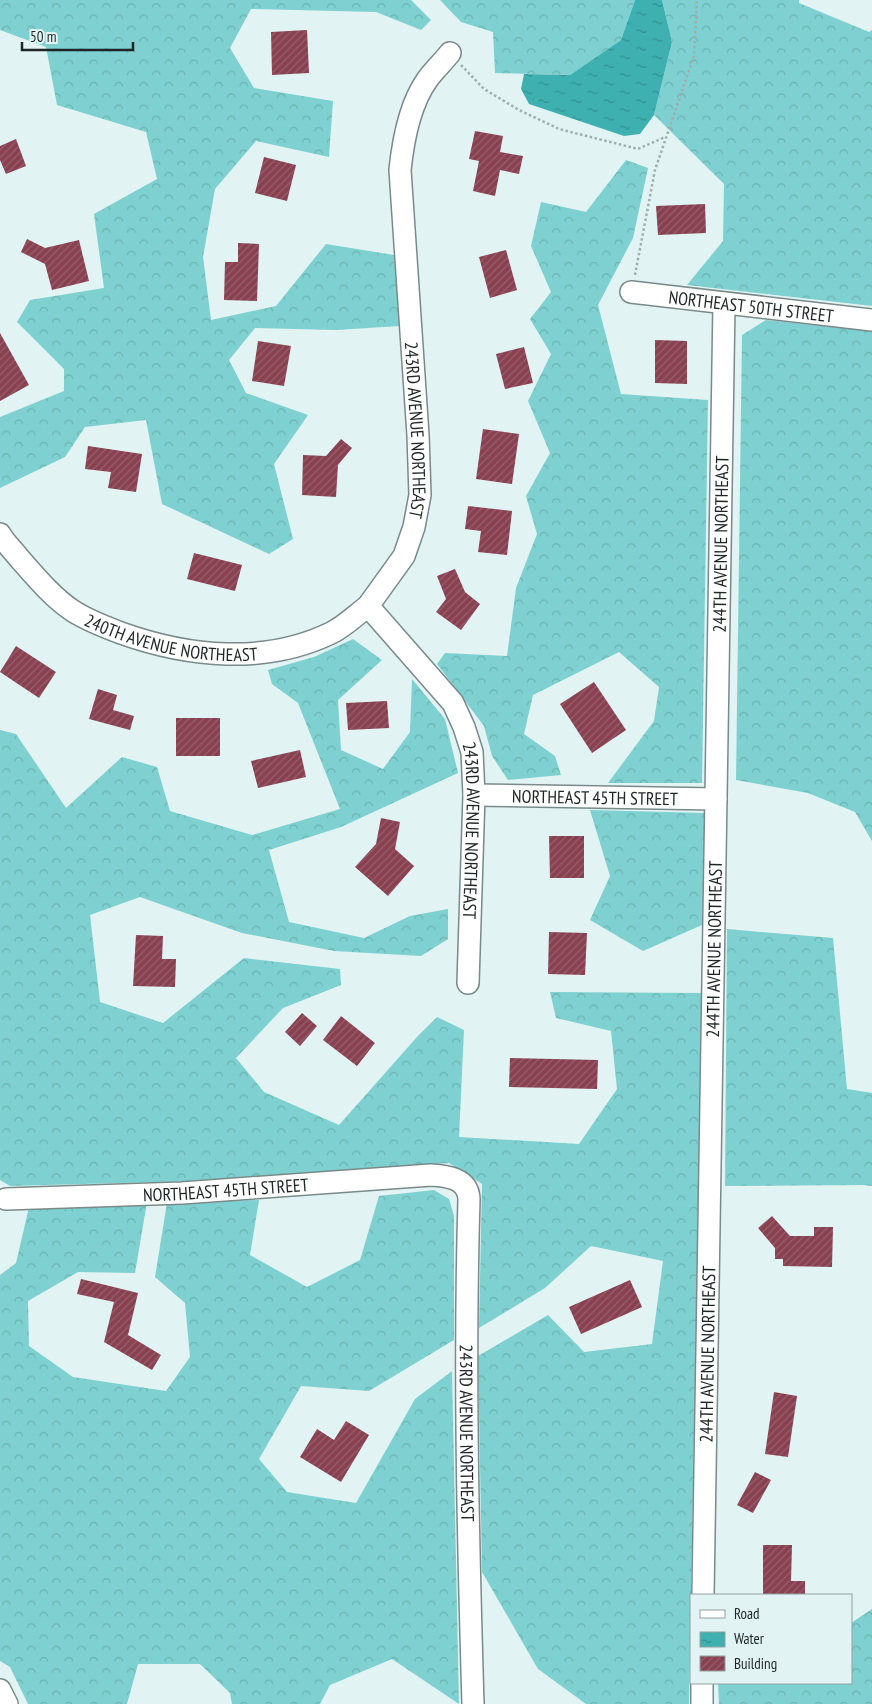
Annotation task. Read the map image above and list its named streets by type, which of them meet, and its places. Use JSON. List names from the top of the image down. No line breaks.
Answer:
{"streets":{"street":["NORTHEAST 50TH STREET","243RD AVENUE NORTHEAST","244TH AVENUE NORTHEAST","240TH AVENUE NORTHEAST","NORTHEAST 45TH STREET"]},"crossings":[["NORTHEAST 50TH STREET","244TH AVENUE NORTHEAST"],["243RD AVENUE NORTHEAST","240TH AVENUE NORTHEAST"],["243RD AVENUE NORTHEAST","NORTHEAST 45TH STREET"],["244TH AVENUE NORTHEAST","NORTHEAST 45TH STREET"]],"legend":["Road","Water","Building"],"scale_bar":"50 m"}
